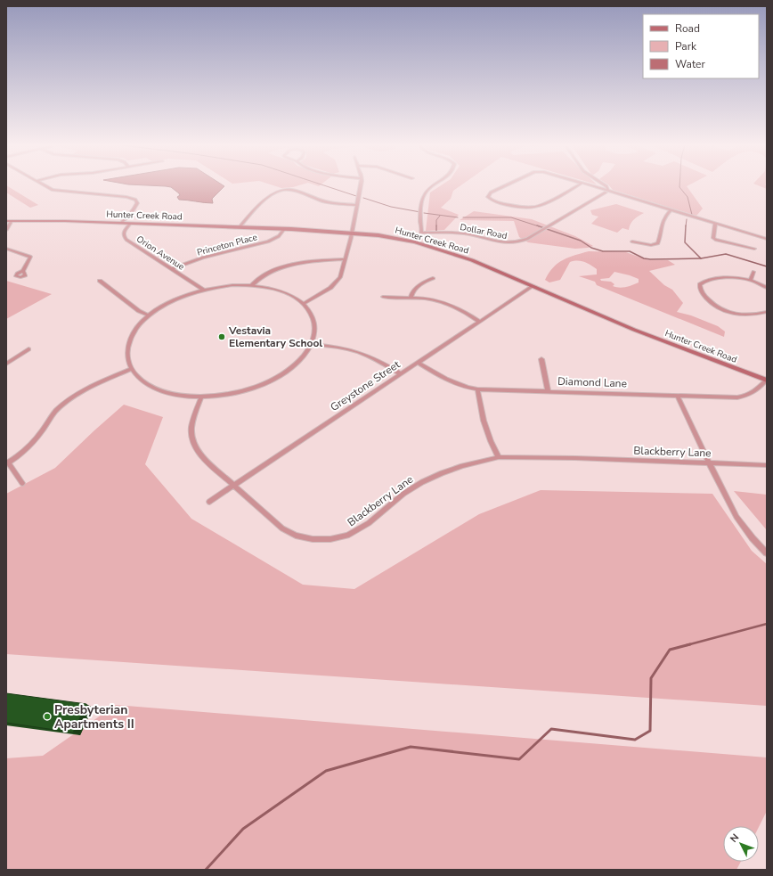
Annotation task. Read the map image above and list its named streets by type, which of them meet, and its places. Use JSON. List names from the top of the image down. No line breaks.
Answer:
{"streets":{"main road":["Hunter Creek Road"],"street":["Dollar Road","Princeton Place","Orion Avenue","Diamond Lane","Greystone Street","Blackberry Lane"]},"crossings":[["Hunter Creek Road","Princeton Place"],["Hunter Creek Road","Orion Avenue"],["Hunter Creek Road","Diamond Lane"],["Hunter Creek Road","Greystone Street"],["Princeton Place","Orion Avenue"],["Diamond Lane","Greystone Street"],["Greystone Street","Blackberry Lane"]],"places":["Vestavia Elementary School","Presbyterian Apartments II"],"legend":["Road","Park","Water"],"north":"top left"}
